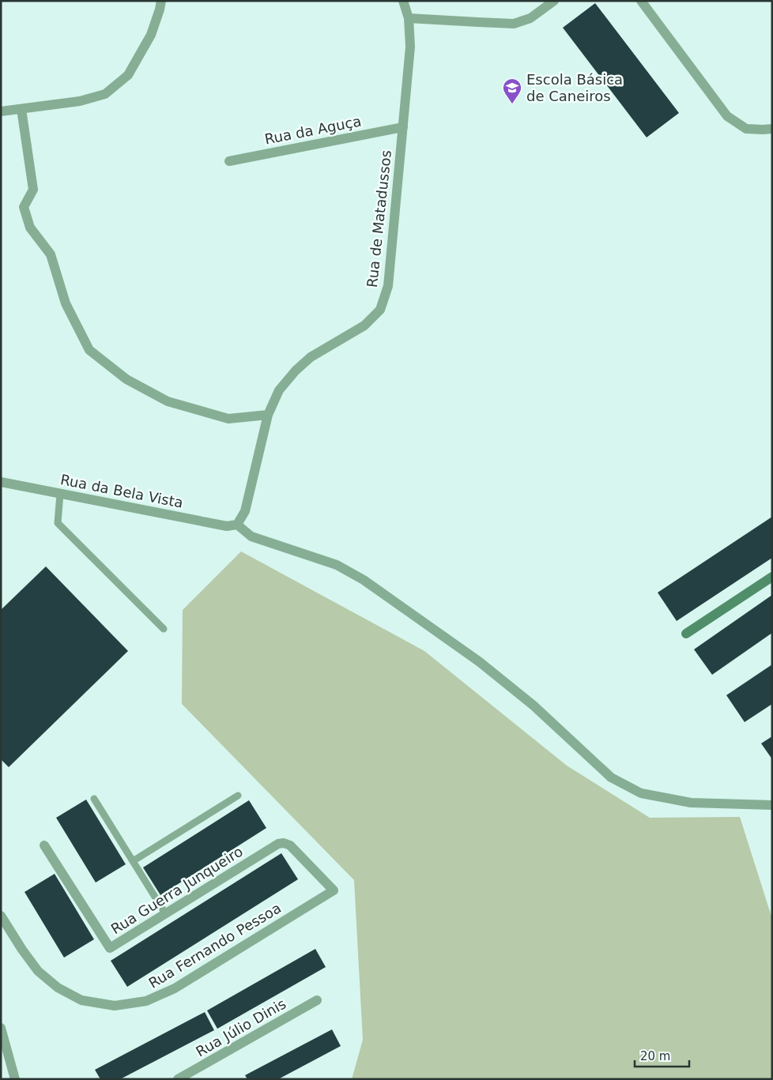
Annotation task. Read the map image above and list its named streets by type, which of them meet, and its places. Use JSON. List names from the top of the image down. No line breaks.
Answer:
{"streets":{"street":["Rua da Aguça","Rua de Matadussos","Rua da Bela Vista","Rua Guerra Junqueiro","Rua Fernando Pessoa","Rua Júlio Dinis"]},"crossings":[["Rua da Aguça","Rua de Matadussos"],["Rua de Matadussos","Rua da Bela Vista"],["Rua Guerra Junqueiro","Rua Fernando Pessoa"]],"places":{"school or university":["Escola Básica de Caneiros"]},"scale_bar":"20 m"}
